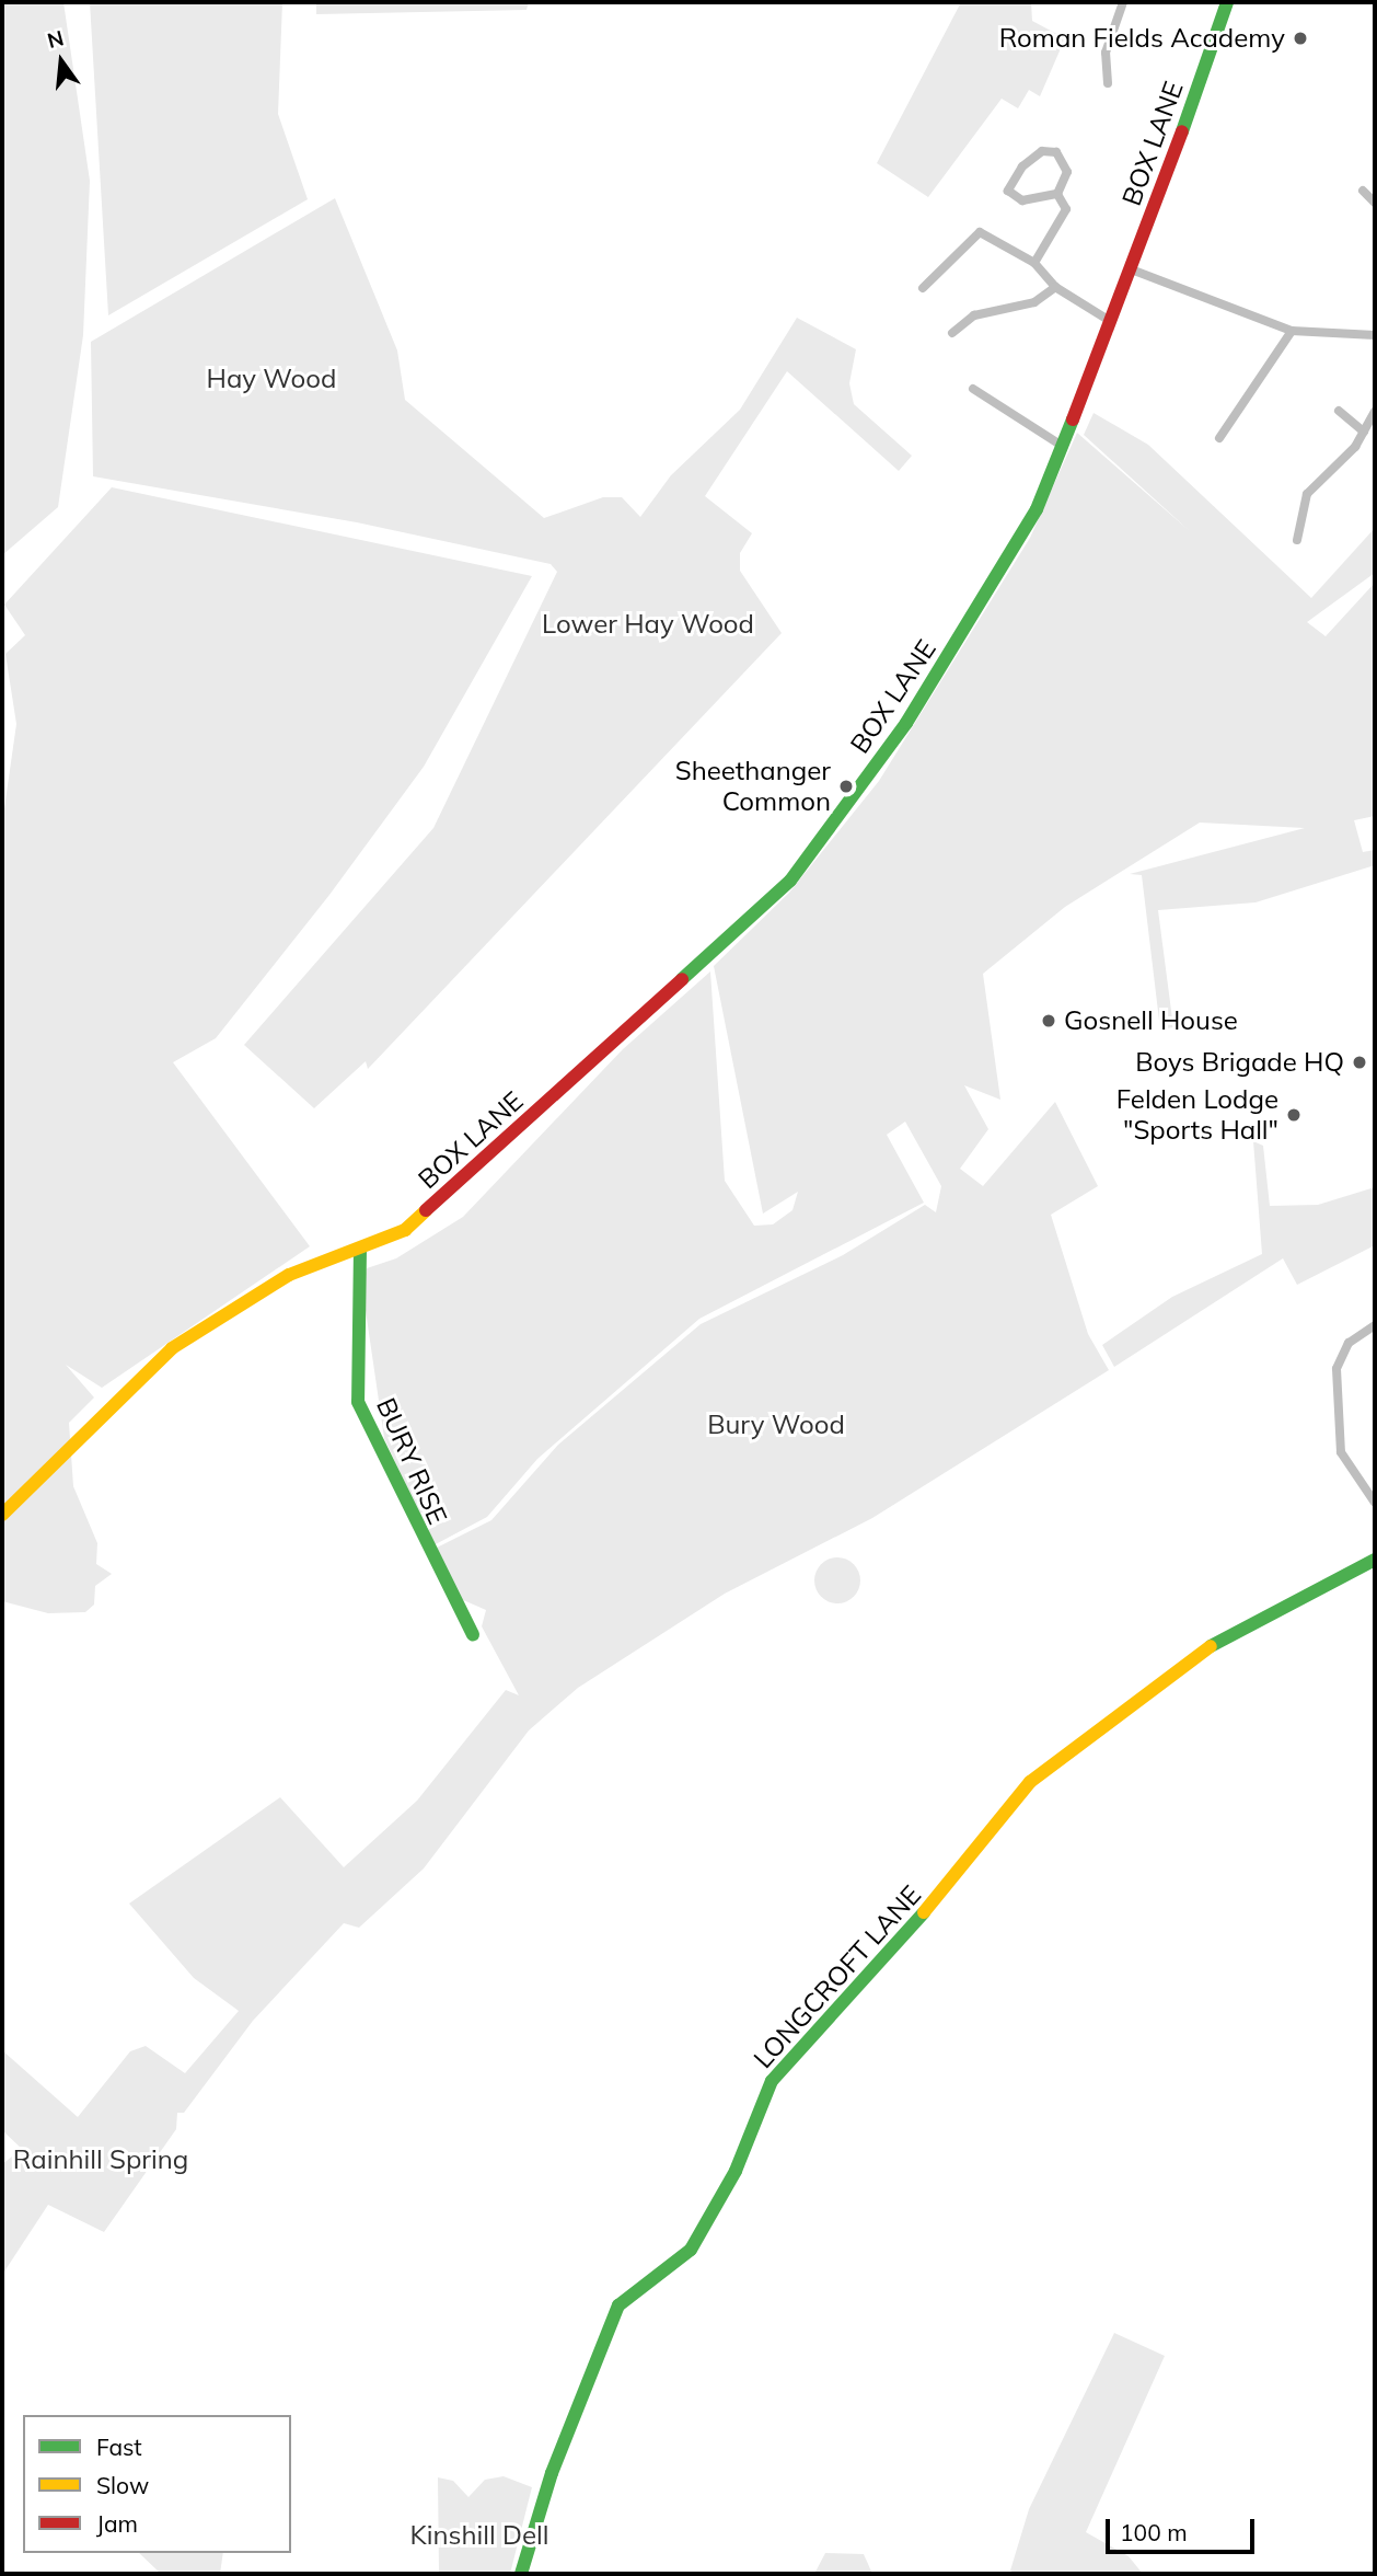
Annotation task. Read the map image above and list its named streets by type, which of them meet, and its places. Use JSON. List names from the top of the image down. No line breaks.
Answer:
{"streets":{"main road":["BOX LANE","BURY RISE","LONGCROFT LANE"]},"crossings":[["BOX LANE","BURY RISE"]],"parks":["Hay Wood","Lower Hay Wood","Bury Wood","Rainhill Spring","Kinshill Dell"],"places":["Roman Fields Academy","Sheethanger Common","Gosnell House","Boys Brigade HQ","Felden Lodge \"Sports Hall\""],"legend":["Fast","Slow","Jam"],"scale_bar":"100 m","north":"top"}
